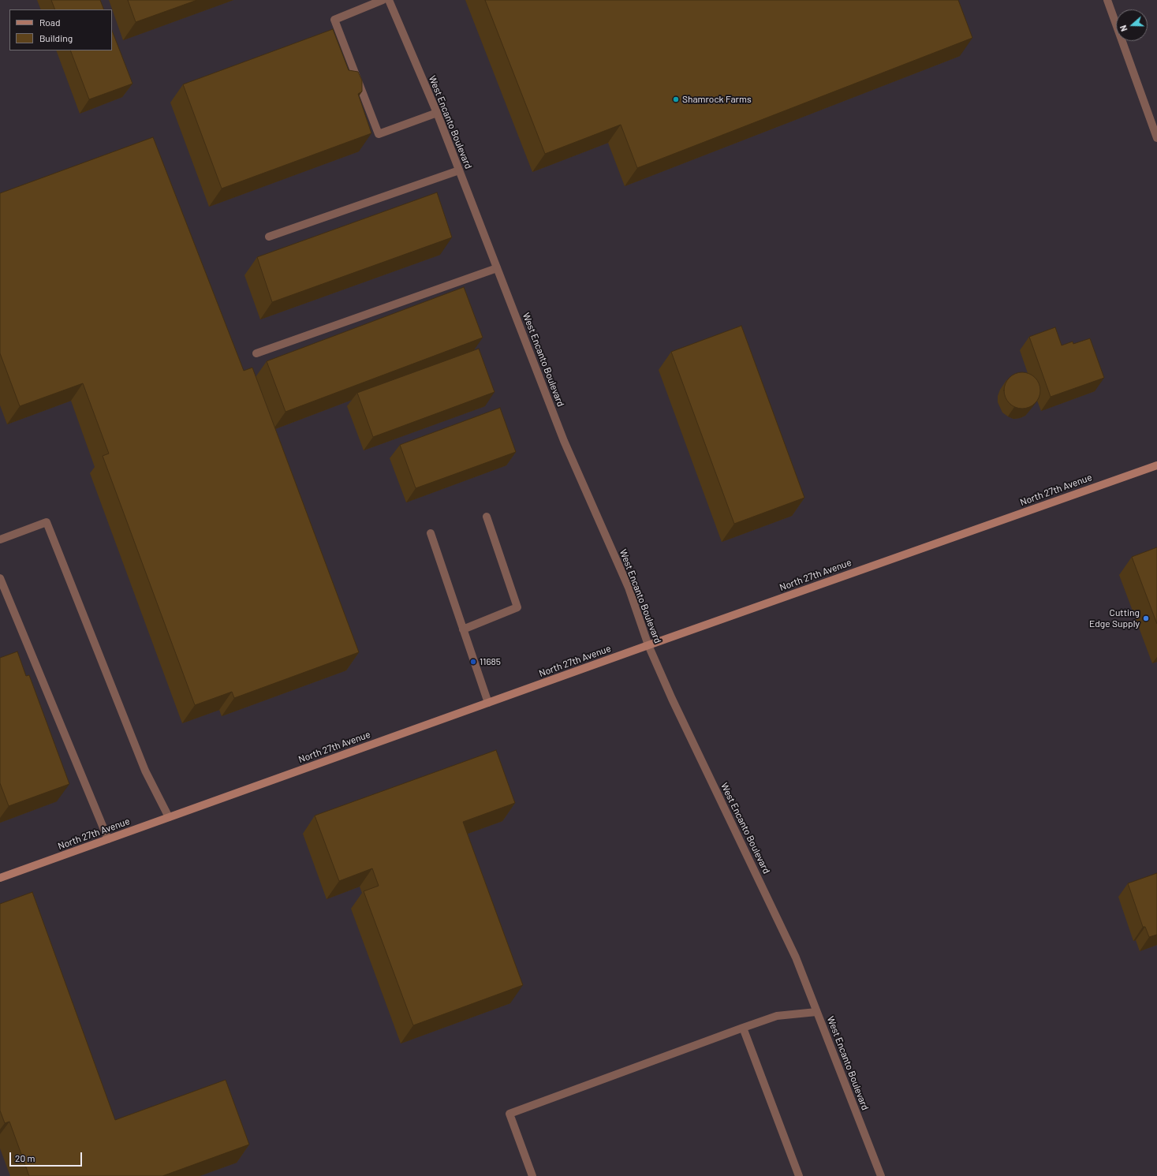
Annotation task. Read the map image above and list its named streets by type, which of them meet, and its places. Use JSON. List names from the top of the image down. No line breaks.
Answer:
{"streets":{"main road":["North 27th Avenue"],"street":["West Encanto Boulevard"]},"crossings":[["West Encanto Boulevard","North 27th Avenue"]],"places":["Shamrock Farms","Cutting Edge Supply","11685"],"legend":["Road","Building"],"scale_bar":"20 m","north":"left"}
